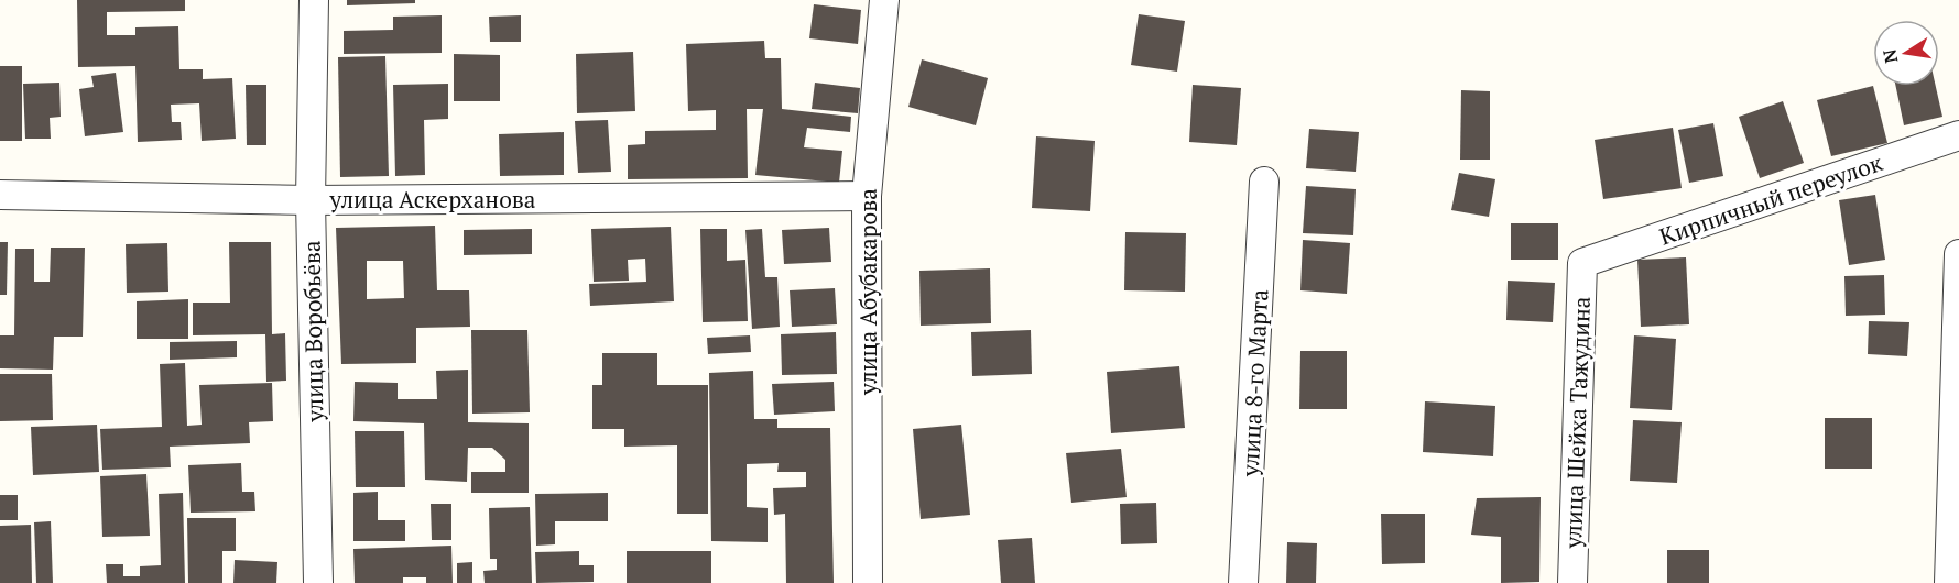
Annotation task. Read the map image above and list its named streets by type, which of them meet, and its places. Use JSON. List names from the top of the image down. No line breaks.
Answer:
{"streets":{"street":["улица Аскерханова","Кирпичный переулок","улица Абубакарова","улица Воробьёва","улица 8-го Марта","улица Шейха Тажудина"]},"crossings":[["улица Аскерханова","улица Абубакарова"],["улица Аскерханова","улица Воробьёва"],["Кирпичный переулок","улица Шейха Тажудина"]],"north":"left"}
